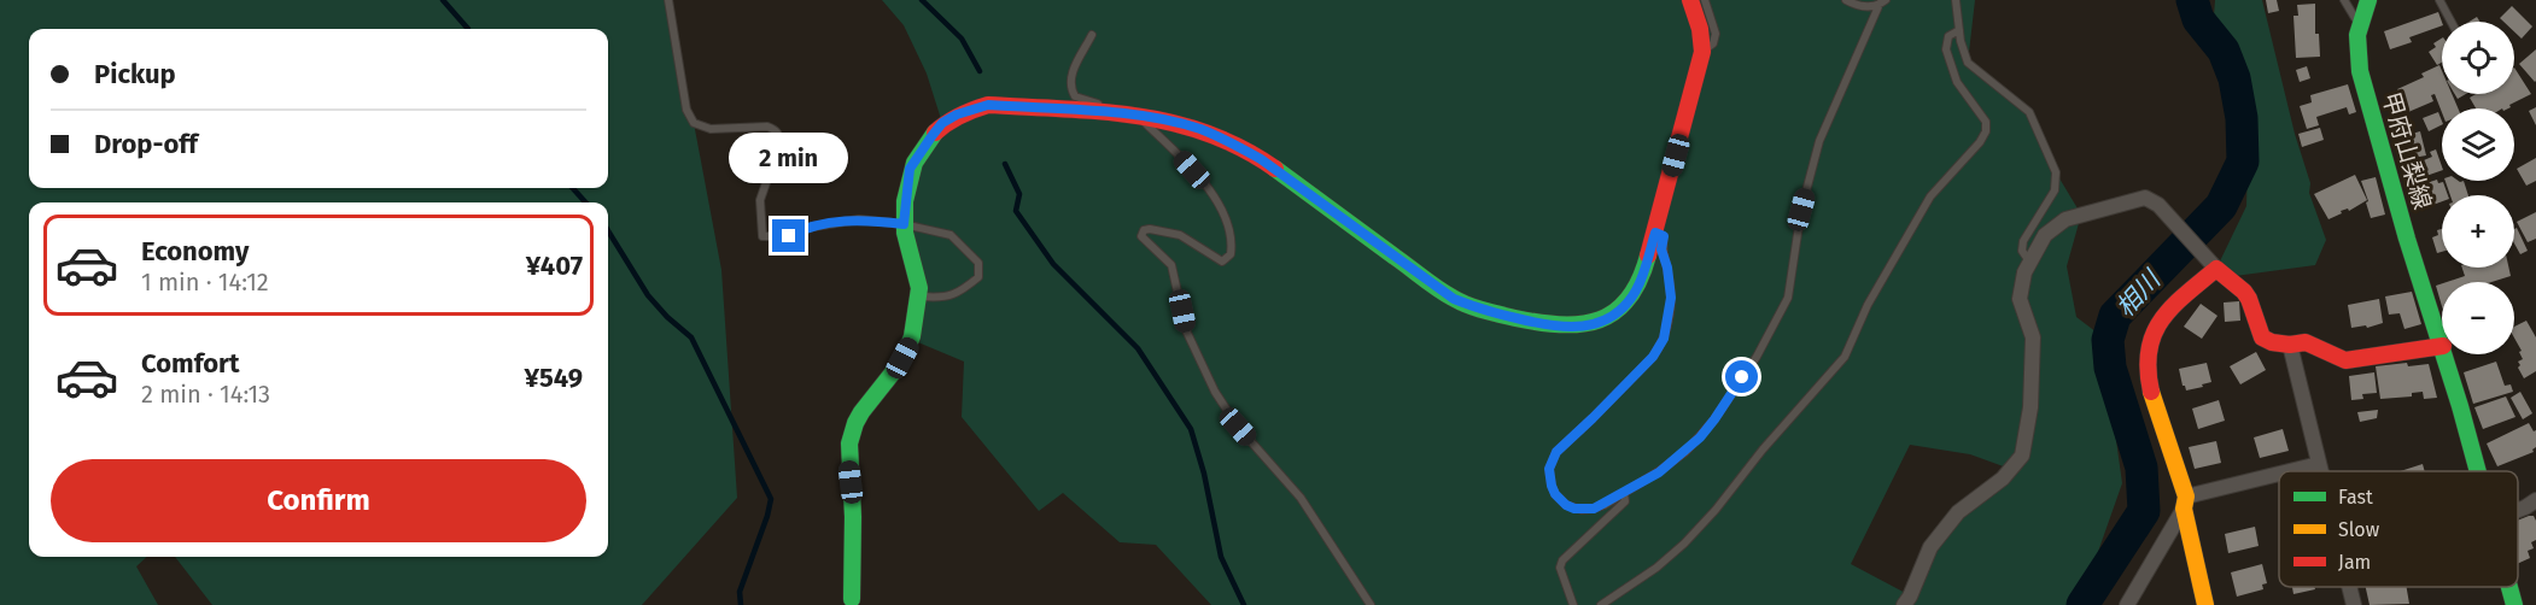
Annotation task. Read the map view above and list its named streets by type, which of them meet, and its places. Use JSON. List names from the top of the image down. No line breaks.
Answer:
{"streets":{"street":["甲府山梨線"]},"water":["相川"],"legend":["Fast","Slow","Jam"],"page":{"map_buttons":["+","−"],"banner":["Pickup","Drop-off"],"bubble":"2 min","list":[{"name":"Economy","note":"1 min · 14:12","value":"¥407"},{"name":"Comfort","note":"2 min · 14:13","value":"¥549"}],"buttons":"Confirm"}}
